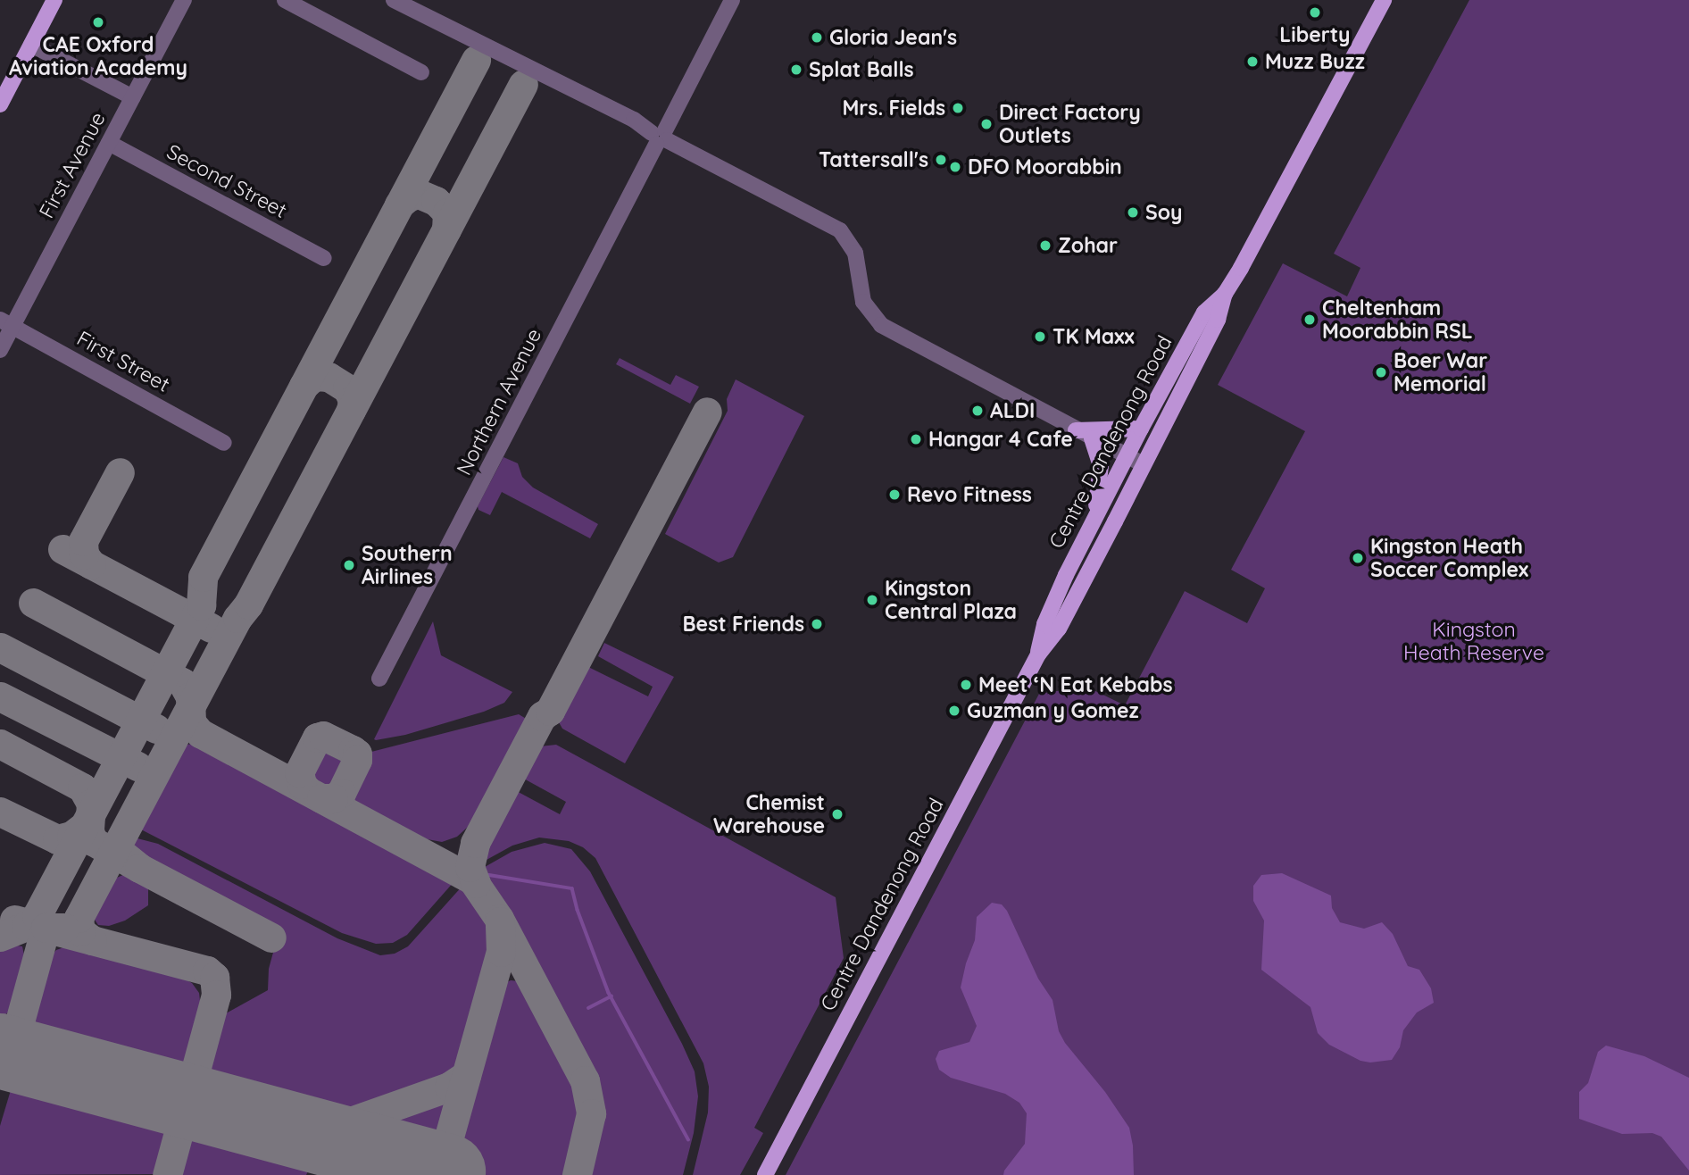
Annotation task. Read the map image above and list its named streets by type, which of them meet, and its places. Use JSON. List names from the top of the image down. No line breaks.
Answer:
{"streets":{"main road":["Centre Dandenong Road"],"street":["First Avenue","Second Street","First Street","Northern Avenue"]},"crossings":[["First Avenue","Second Street"],["First Avenue","First Street"]],"parks":["Kingston Heath Reserve"],"places":["Liberty","CAE Oxford Aviation Academy","Gloria Jean's","Muzz Buzz","Splat Balls","Mrs. Fields","Direct Factory Outlets","Tattersall's","DFO Moorabbin","Soy","Zohar","Cheltenham Moorabbin RSL","TK Maxx","Boer War Memorial","ALDI","Hangar 4 Cafe","Revo Fitness","Kingston Heath Soccer Complex","Southern Airlines","Kingston Central Plaza","Best Friends","Meet ‘N Eat Kebabs","Guzman y Gomez","Chemist Warehouse"]}
